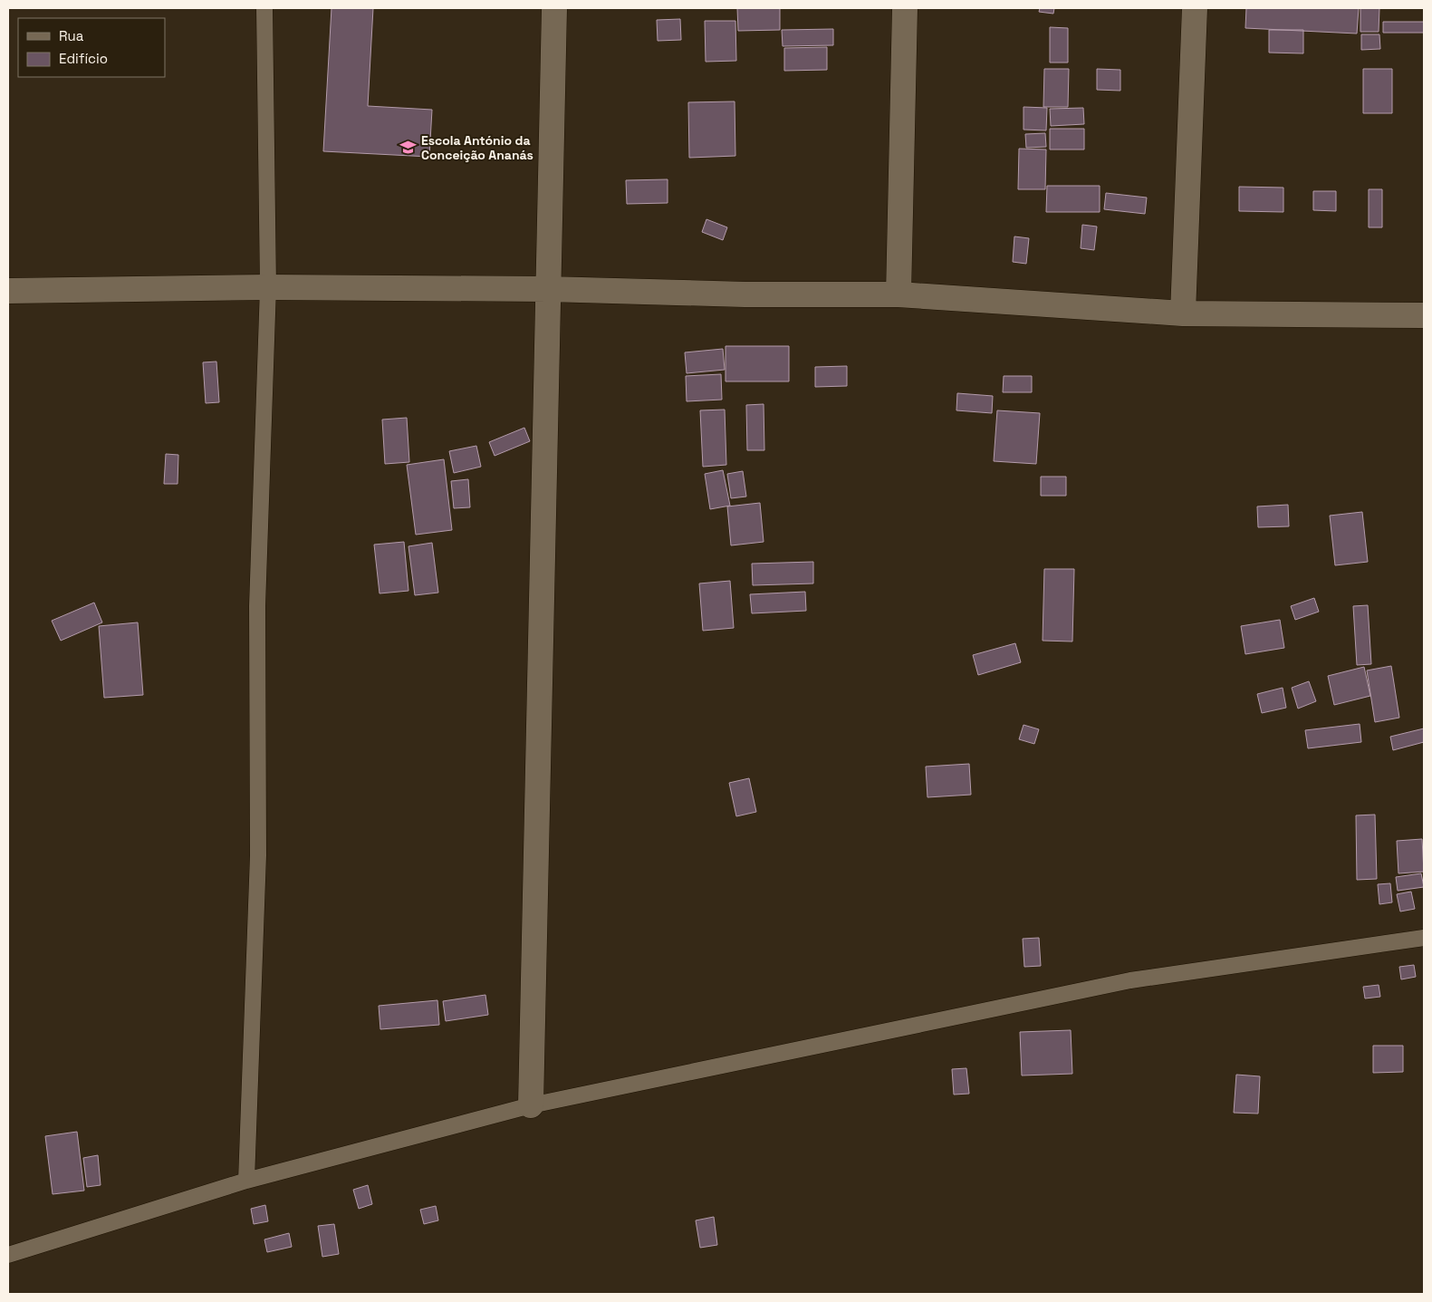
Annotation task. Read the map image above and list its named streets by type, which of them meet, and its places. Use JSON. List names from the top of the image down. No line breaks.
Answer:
{"places":{"school or university":["Escola António da Conceição Ananás"]},"legend":["Rua","Edifício"]}
